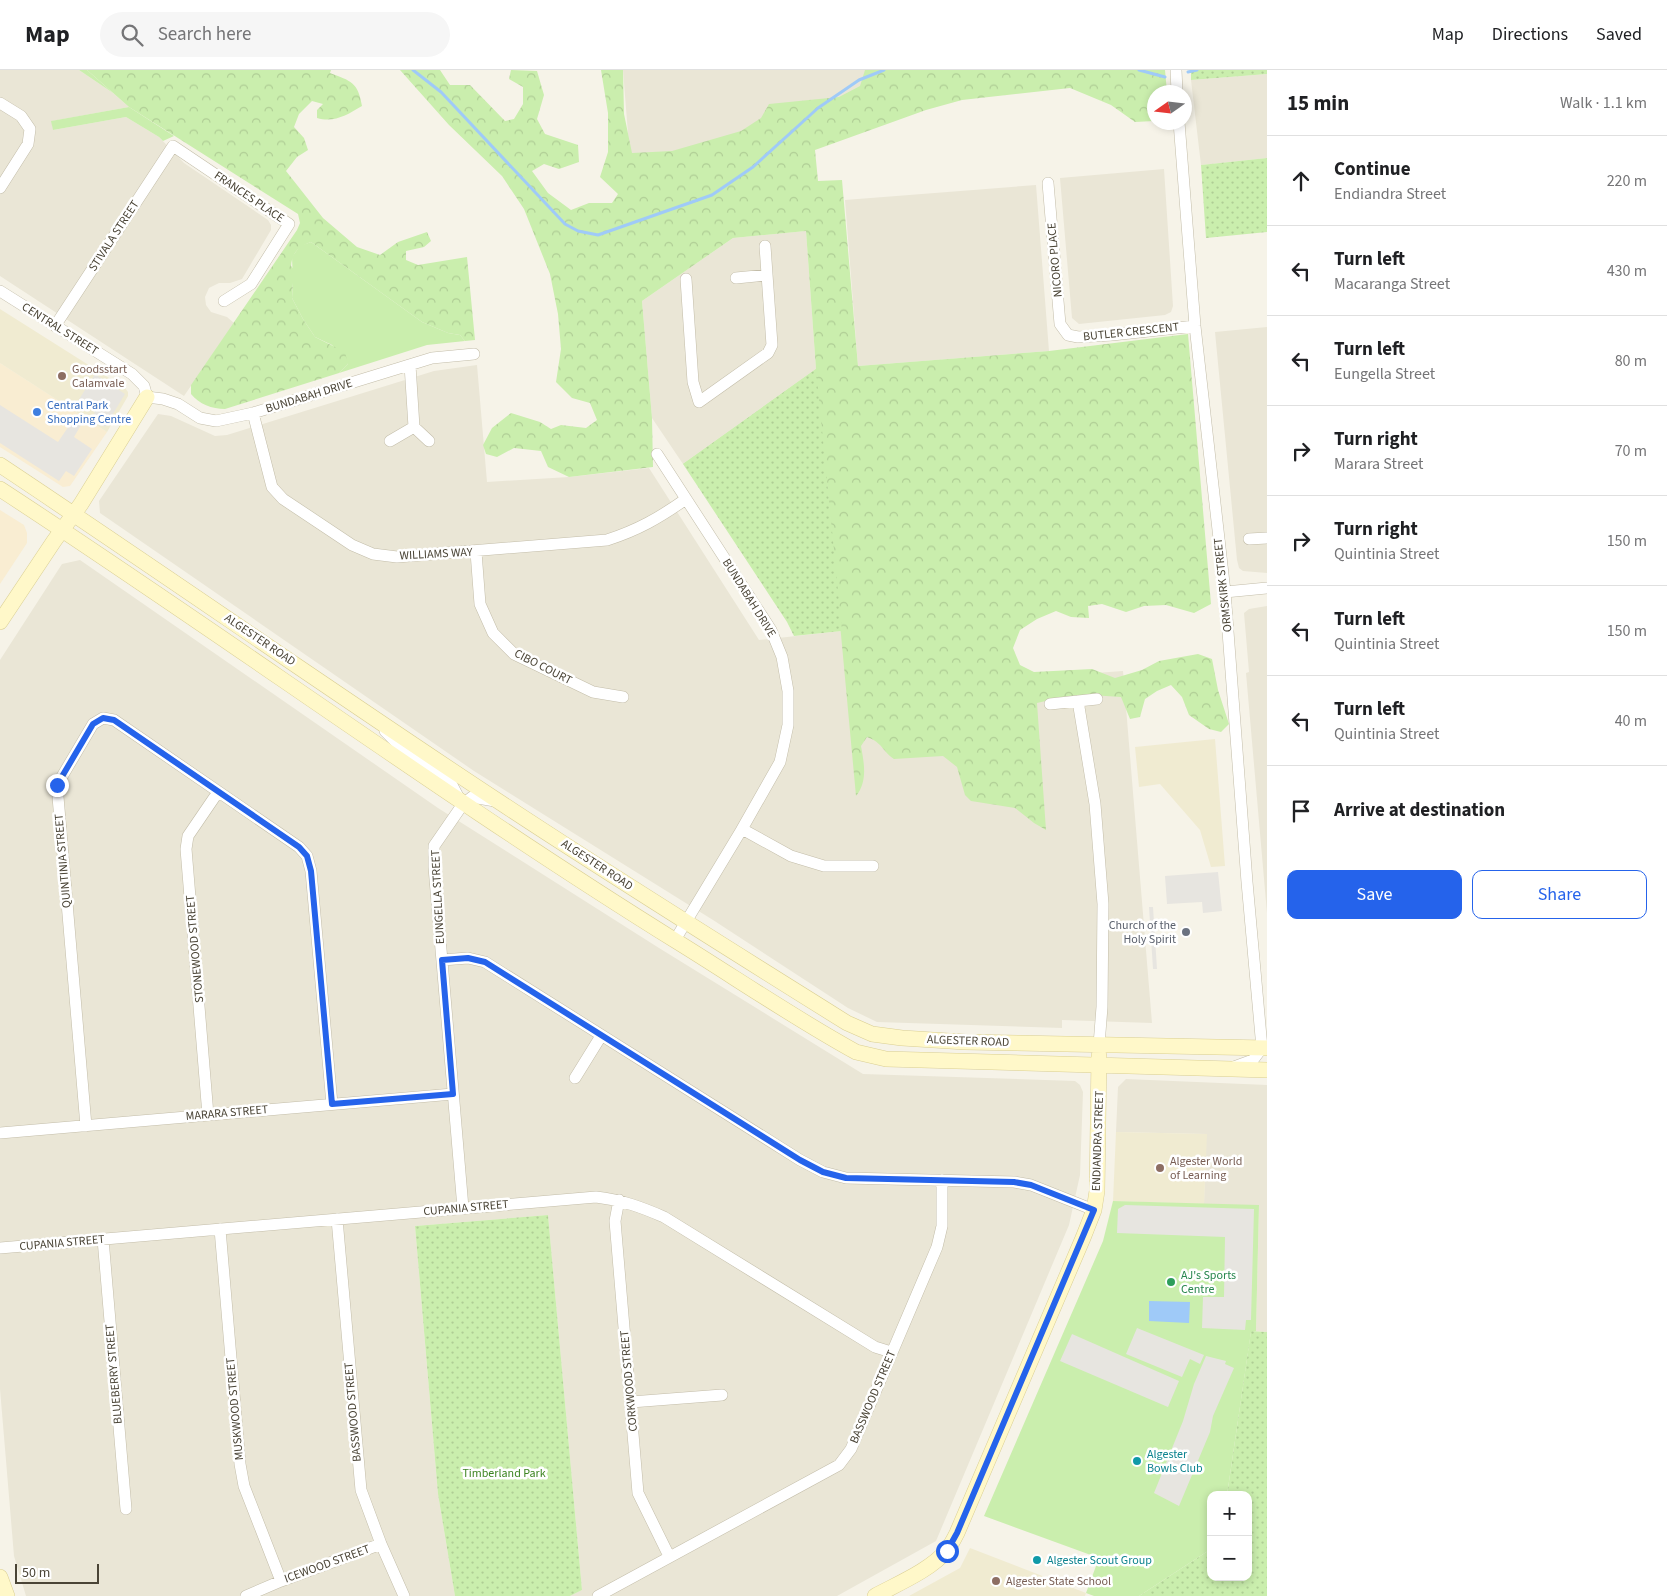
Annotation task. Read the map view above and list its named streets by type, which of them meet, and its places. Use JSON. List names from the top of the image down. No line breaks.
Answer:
{"streets":{"main road":["ALGESTER ROAD","ENDIANDRA STREET"],"street":["FRANCES PLACE","STIVALA STREET","NICORO PLACE","CENTRAL STREET","BUTLER CRESCENT","BUNDABAH DRIVE","WILLIAMS WAY","ORMSKIRK STREET","CIBO COURT","QUINTINIA STREET","EUNGELLA STREET","STONEWOOD STREET","MARARA STREET","CUPANIA STREET","BLUEBERRY STREET","CORKWOOD STREET","BASSWOOD STREET","MUSKWOOD STREET","ICEWOOD STREET"]},"crossings":[["FRANCES PLACE","STIVALA STREET"],["STIVALA STREET","CENTRAL STREET"],["NICORO PLACE","BUTLER CRESCENT"],["CENTRAL STREET","BUNDABAH DRIVE"],["BUTLER CRESCENT","ORMSKIRK STREET"],["BUNDABAH DRIVE","WILLIAMS WAY"],["BUNDABAH DRIVE","ALGESTER ROAD"],["WILLIAMS WAY","CIBO COURT"],["ORMSKIRK STREET","ALGESTER ROAD"],["ALGESTER ROAD","EUNGELLA STREET"],["ALGESTER ROAD","ENDIANDRA STREET"],["QUINTINIA STREET","STONEWOOD STREET"],["QUINTINIA STREET","MARARA STREET"],["EUNGELLA STREET","MARARA STREET"],["EUNGELLA STREET","CUPANIA STREET"],["STONEWOOD STREET","MARARA STREET"],["CUPANIA STREET","BLUEBERRY STREET"],["CUPANIA STREET","CORKWOOD STREET"],["CUPANIA STREET","BASSWOOD STREET"],["CUPANIA STREET","MUSKWOOD STREET"],["CORKWOOD STREET","BASSWOOD STREET"],["BASSWOOD STREET","ICEWOOD STREET"],["MUSKWOOD STREET","ICEWOOD STREET"]],"parks":["Timberland Park"],"places":["Goodsstart Calamvale","Central Park Shopping Centre","Church of the Holy Spirit","Algester World of Learning","AJ's Sports Centre","Algester Bowls Club","Algester Scout Group","Algester State School"],"scale_bar":"50 m","north":"left","page":{"header":"Map","search":"Search here","nav":["Map","Directions","Saved"],"heading":["15 min","Walk · 1.1 km"],"list":[["Continue","Endiandra Street","220 m"],["Turn left","Macaranga Street","430 m"],["Turn left","Eungella Street","80 m"],["Turn right","Marara Street","70 m"],["Turn right","Quintinia Street","150 m"],["Turn left","Quintinia Street","150 m"],["Turn left","Quintinia Street","40 m"],"Arrive at destination"],"buttons":["Save","Share"],"map_buttons":["+","−"],"scale":"50 m"}}
